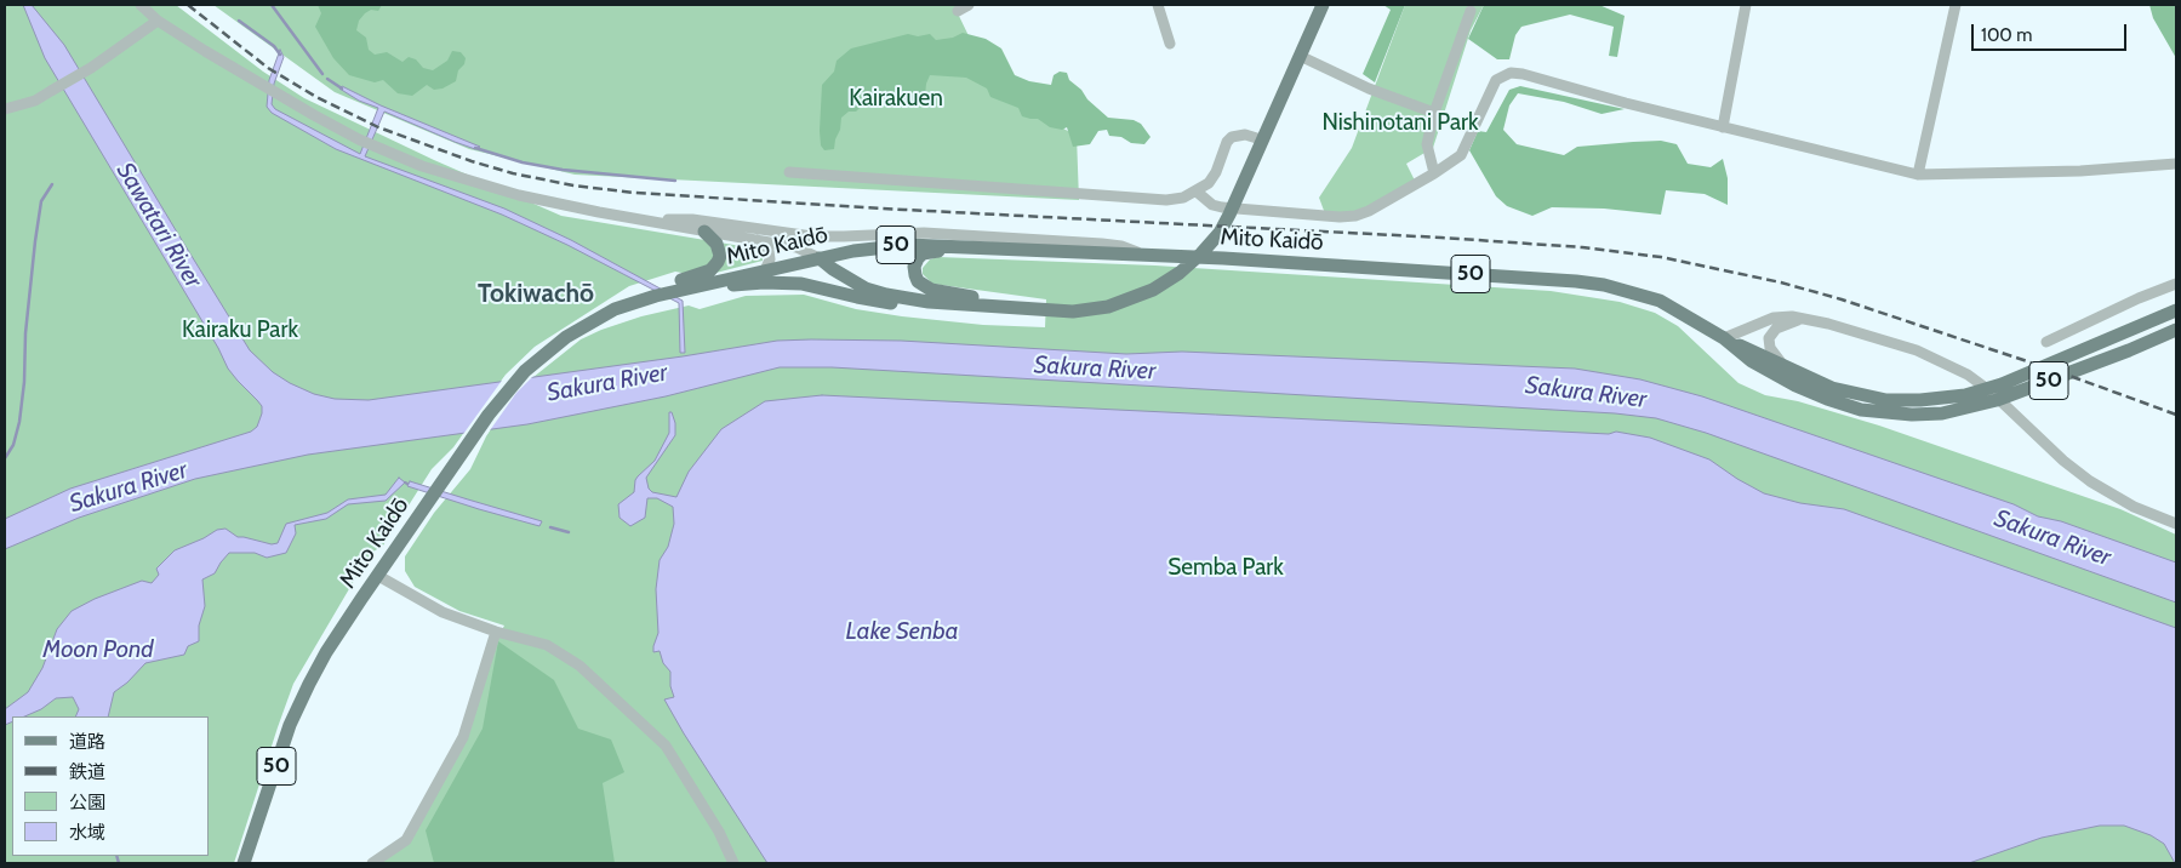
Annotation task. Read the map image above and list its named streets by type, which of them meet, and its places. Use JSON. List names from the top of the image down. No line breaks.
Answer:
{"streets":{"main road":["Mito Kaidō","50"]},"crossings":[["Mito Kaidō","50"]],"districts":["Tokiwachō"],"water":["Sawatari River","Sakura River","Lake Senba","Moon Pond"],"parks":["Kairakuen","Nishinotani Park","Kairaku Park","Semba Park"],"legend":["道路","鉄道","公園","水域"],"scale_bar":"100 m"}
